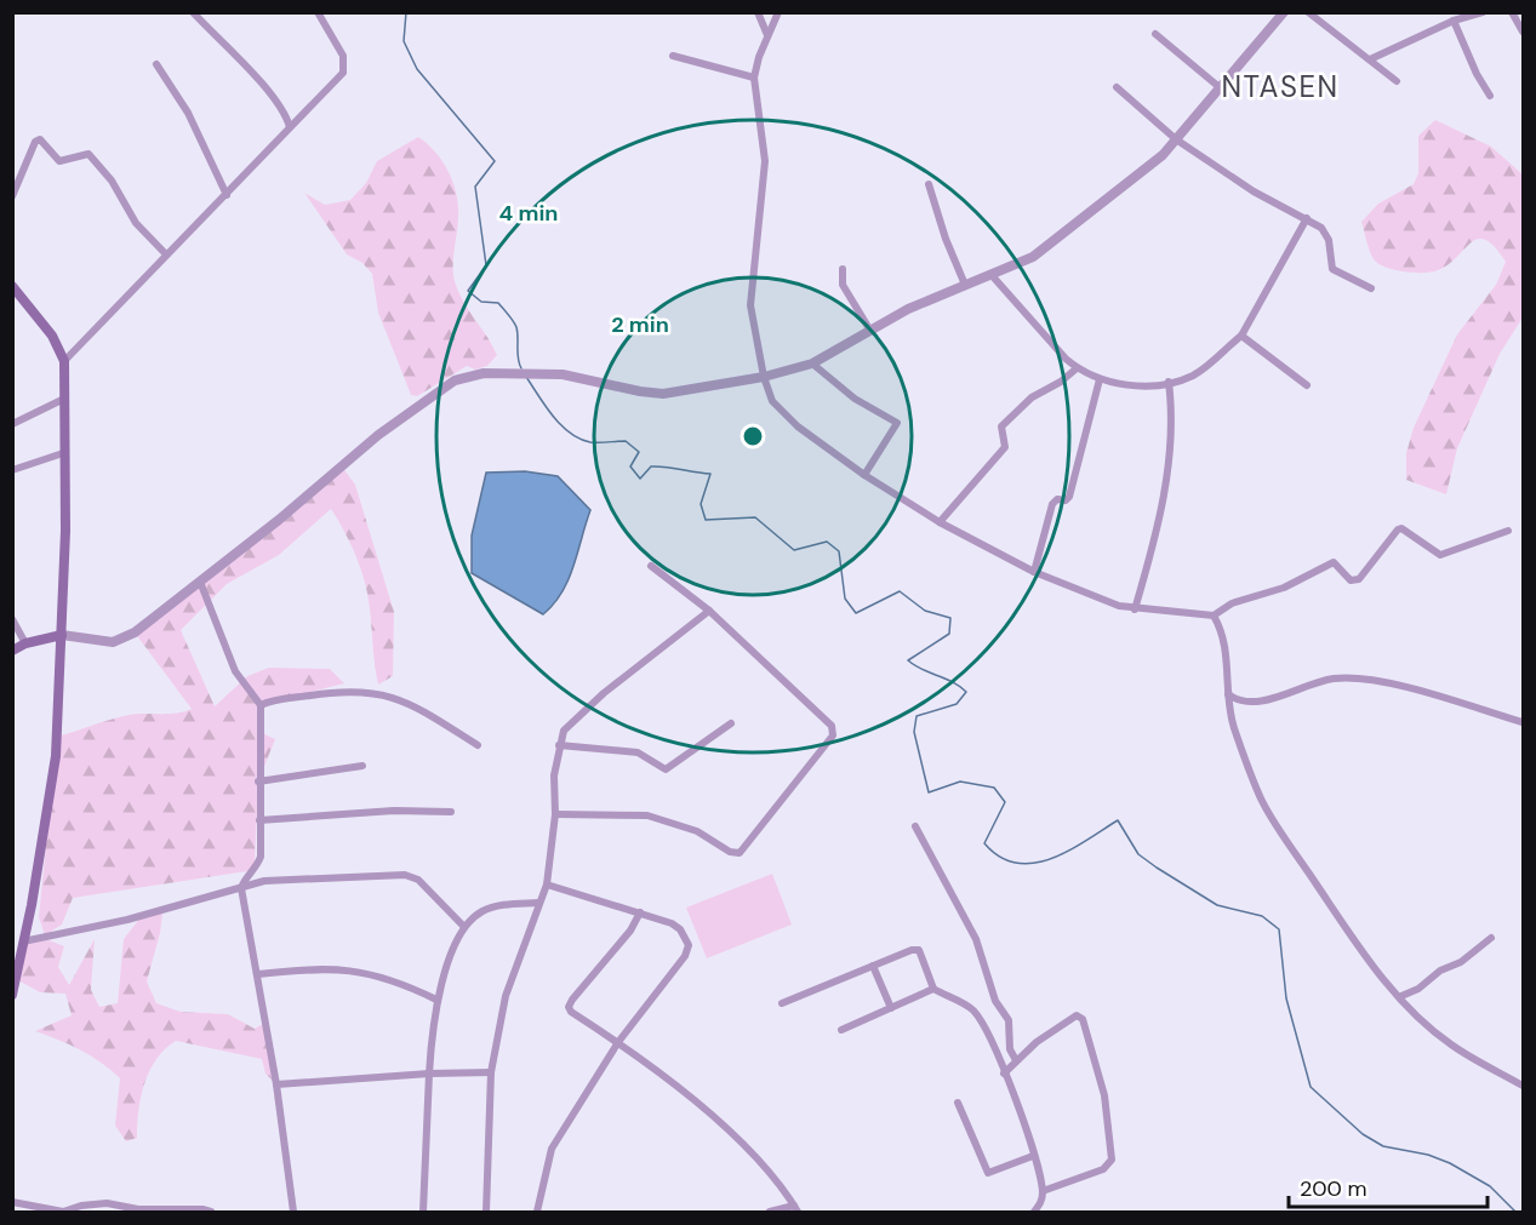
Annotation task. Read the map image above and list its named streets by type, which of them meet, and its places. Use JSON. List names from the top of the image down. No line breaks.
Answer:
{"districts":["NTASEN"],"scale_bar":"200 m","rings":["4 min","2 min"]}
